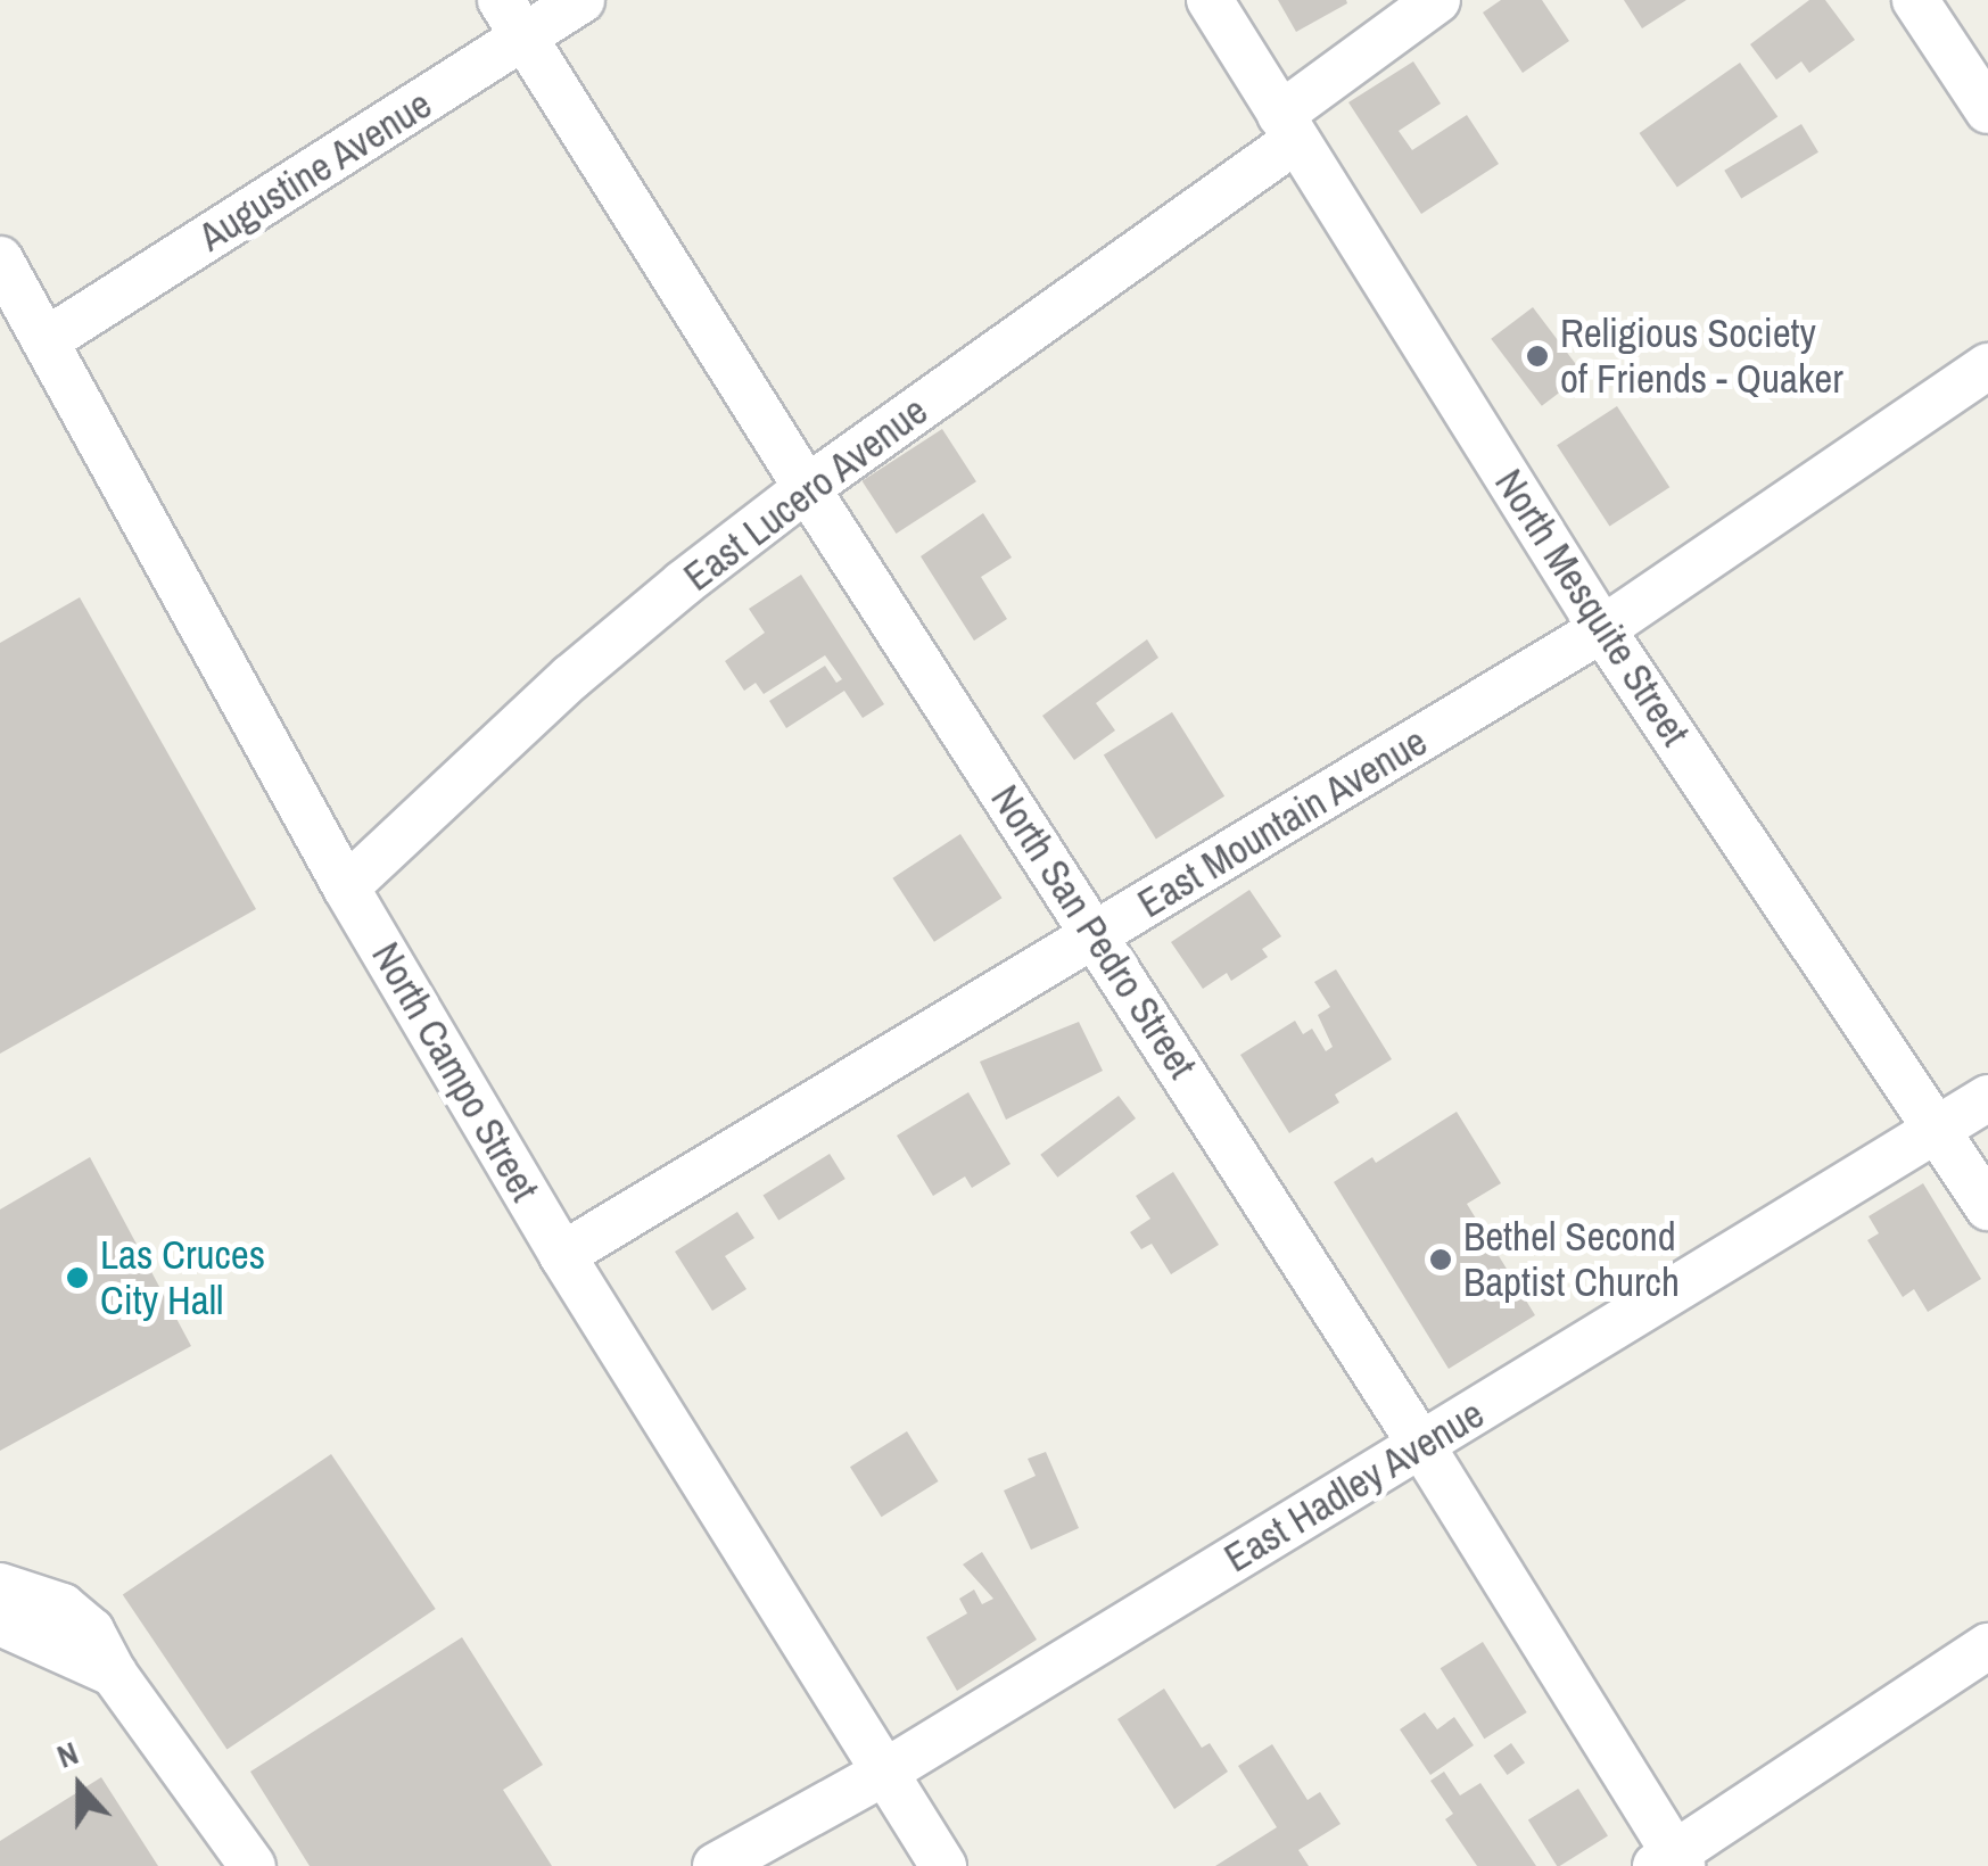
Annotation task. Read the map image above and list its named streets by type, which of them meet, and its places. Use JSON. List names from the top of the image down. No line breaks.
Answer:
{"streets":{"street":["Augustine Avenue","East Lucero Avenue","North Mesquite Street","East Mountain Avenue","North San Pedro Street","North Campo Street","East Hadley Avenue"]},"crossings":[["Augustine Avenue","North San Pedro Street"],["Augustine Avenue","North Campo Street"],["East Lucero Avenue","North Mesquite Street"],["East Lucero Avenue","North San Pedro Street"],["East Lucero Avenue","North Campo Street"],["North Mesquite Street","East Mountain Avenue"],["North Mesquite Street","East Hadley Avenue"],["East Mountain Avenue","North San Pedro Street"],["East Mountain Avenue","North Campo Street"],["North San Pedro Street","East Hadley Avenue"],["North Campo Street","East Hadley Avenue"]],"places":["Religious Society of Friends - Quaker","Bethel Second Baptist Church","Las Cruces City Hall"],"north":"top"}
